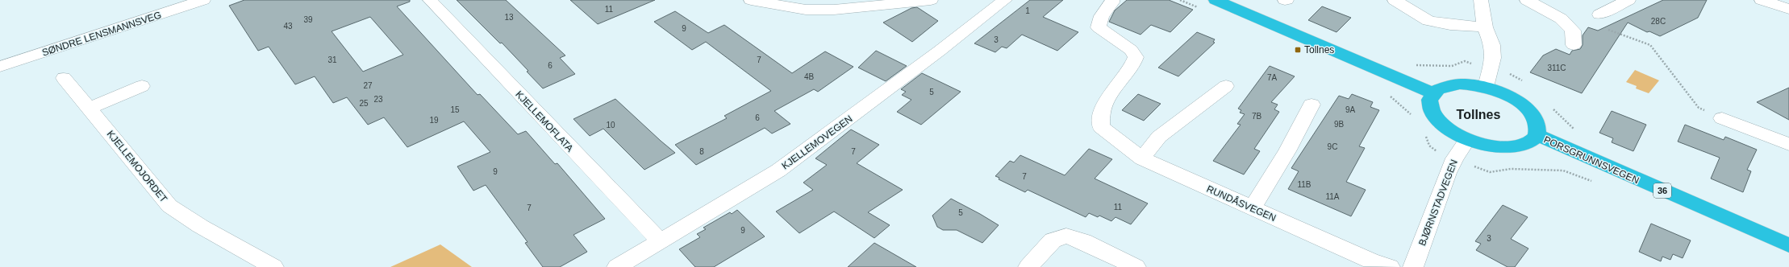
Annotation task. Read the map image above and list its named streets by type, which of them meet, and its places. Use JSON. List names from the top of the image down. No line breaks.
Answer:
{"streets":{"highway":["PORSGRUNNSVEGEN","36"],"street":["SØNDRE LENSMANNSVEG","KJELLEMOFLATA","KJELLEMOVEGEN","KJELLEMOJORDET","BJØRNSTADVEGEN","RUNDÅSVEGEN"]},"crossings":[["KJELLEMOFLATA","KJELLEMOVEGEN"],["PORSGRUNNSVEGEN","BJØRNSTADVEGEN"]],"districts":["Tollnes"],"places":{"transit":["Tollnes"]},"house_numbers":["11","1","13","39","28C","43","9","3","31","7","6","311C","4B","7A","27","5","23","25","15","9A","7B","6","19","9B","10","9C","8","7","9","7","11B","11A","11","7","5","9","3"]}
